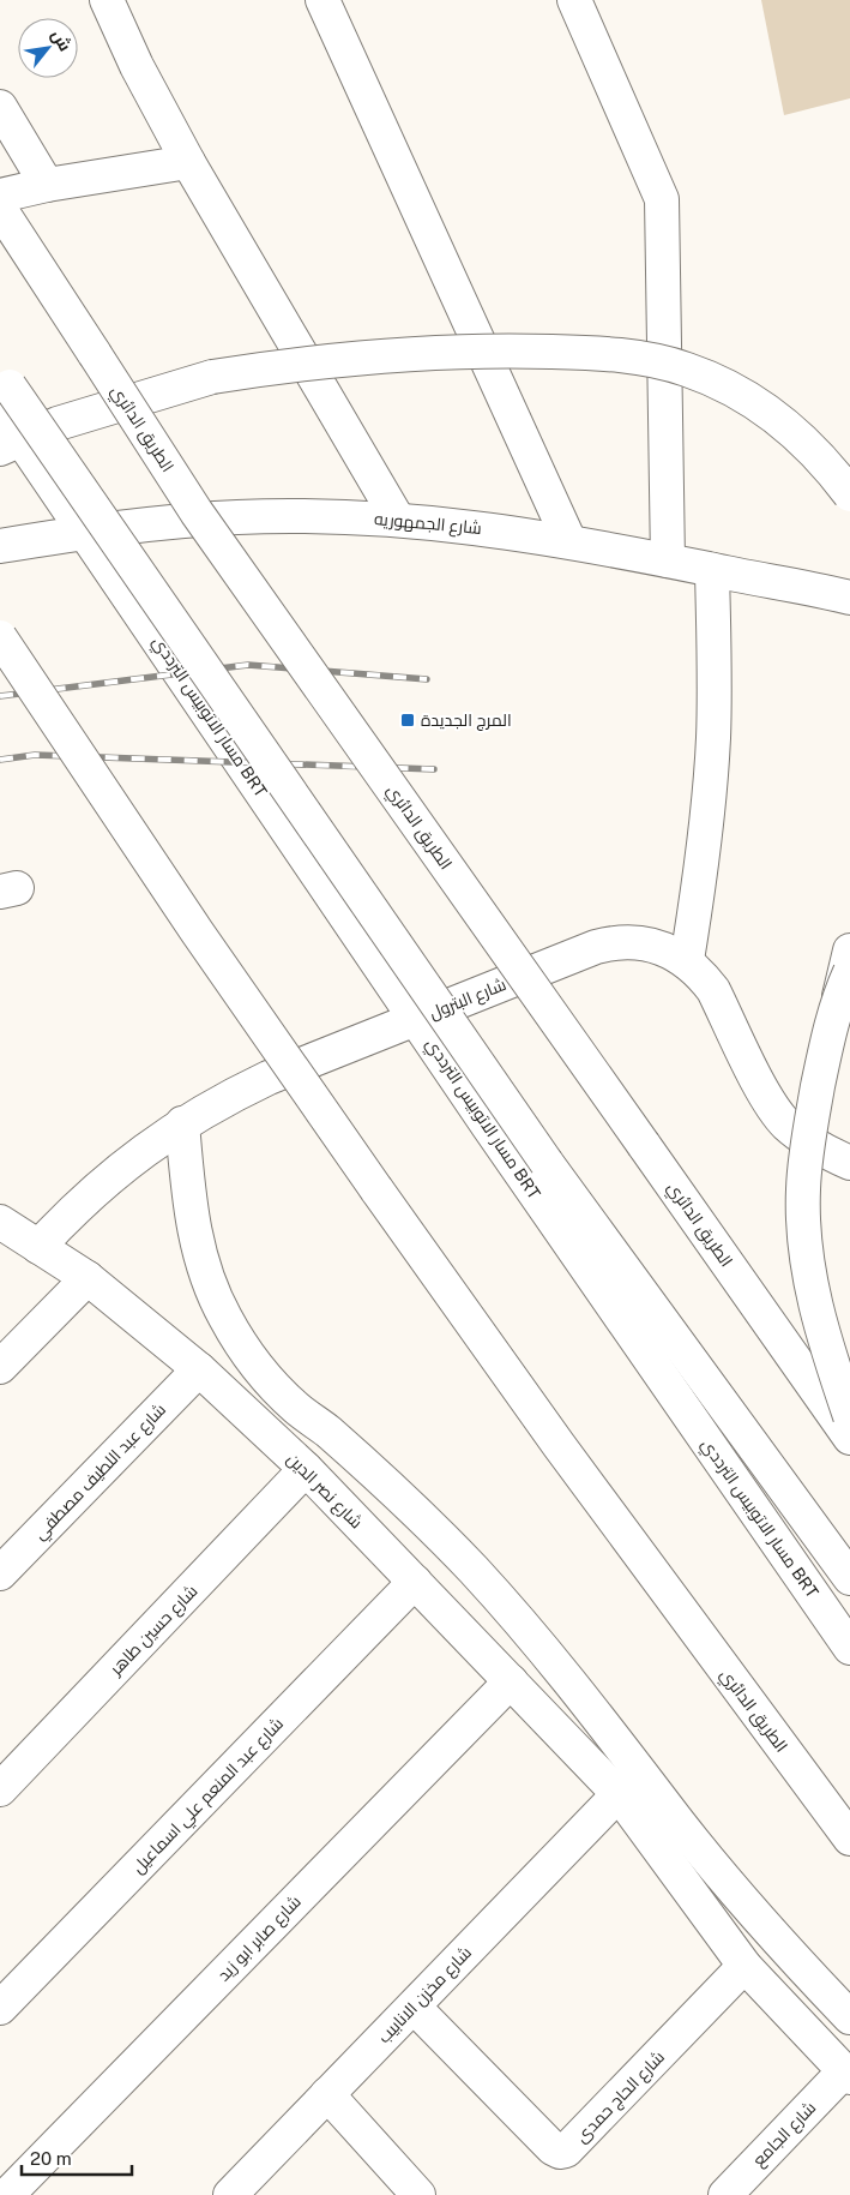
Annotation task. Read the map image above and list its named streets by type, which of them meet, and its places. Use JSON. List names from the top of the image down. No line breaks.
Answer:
{"streets":{"main road":["الطريق الدائري","شارع الجمهوريه","مسار الاتوبيس الترددي BRT","شارع البترول","شارع عبد اللطيف مصطفي","شارع نصر الدين","شارع حسين طاهر","شارع عبد المنعم علي اسماعيل","شارع صابر ابو زيد","شارع مخزن الانابيب","شارع الحاج حمدى","شارع الجامع"]},"crossings":[["شارع البترول","شارع نصر الدين"],["شارع عبد اللطيف مصطفي","شارع نصر الدين"],["شارع نصر الدين","شارع حسين طاهر"],["شارع نصر الدين","شارع عبد المنعم علي اسماعيل"],["شارع نصر الدين","شارع صابر ابو زيد"],["شارع نصر الدين","شارع مخزن الانابيب"],["شارع نصر الدين","شارع الحاج حمدى"],["شارع نصر الدين","شارع الجامع"],["شارع مخزن الانابيب","شارع الحاج حمدى"]],"places":{"transit":["المرج الجديدة"]},"scale_bar":"20 m","north":"top right"}
